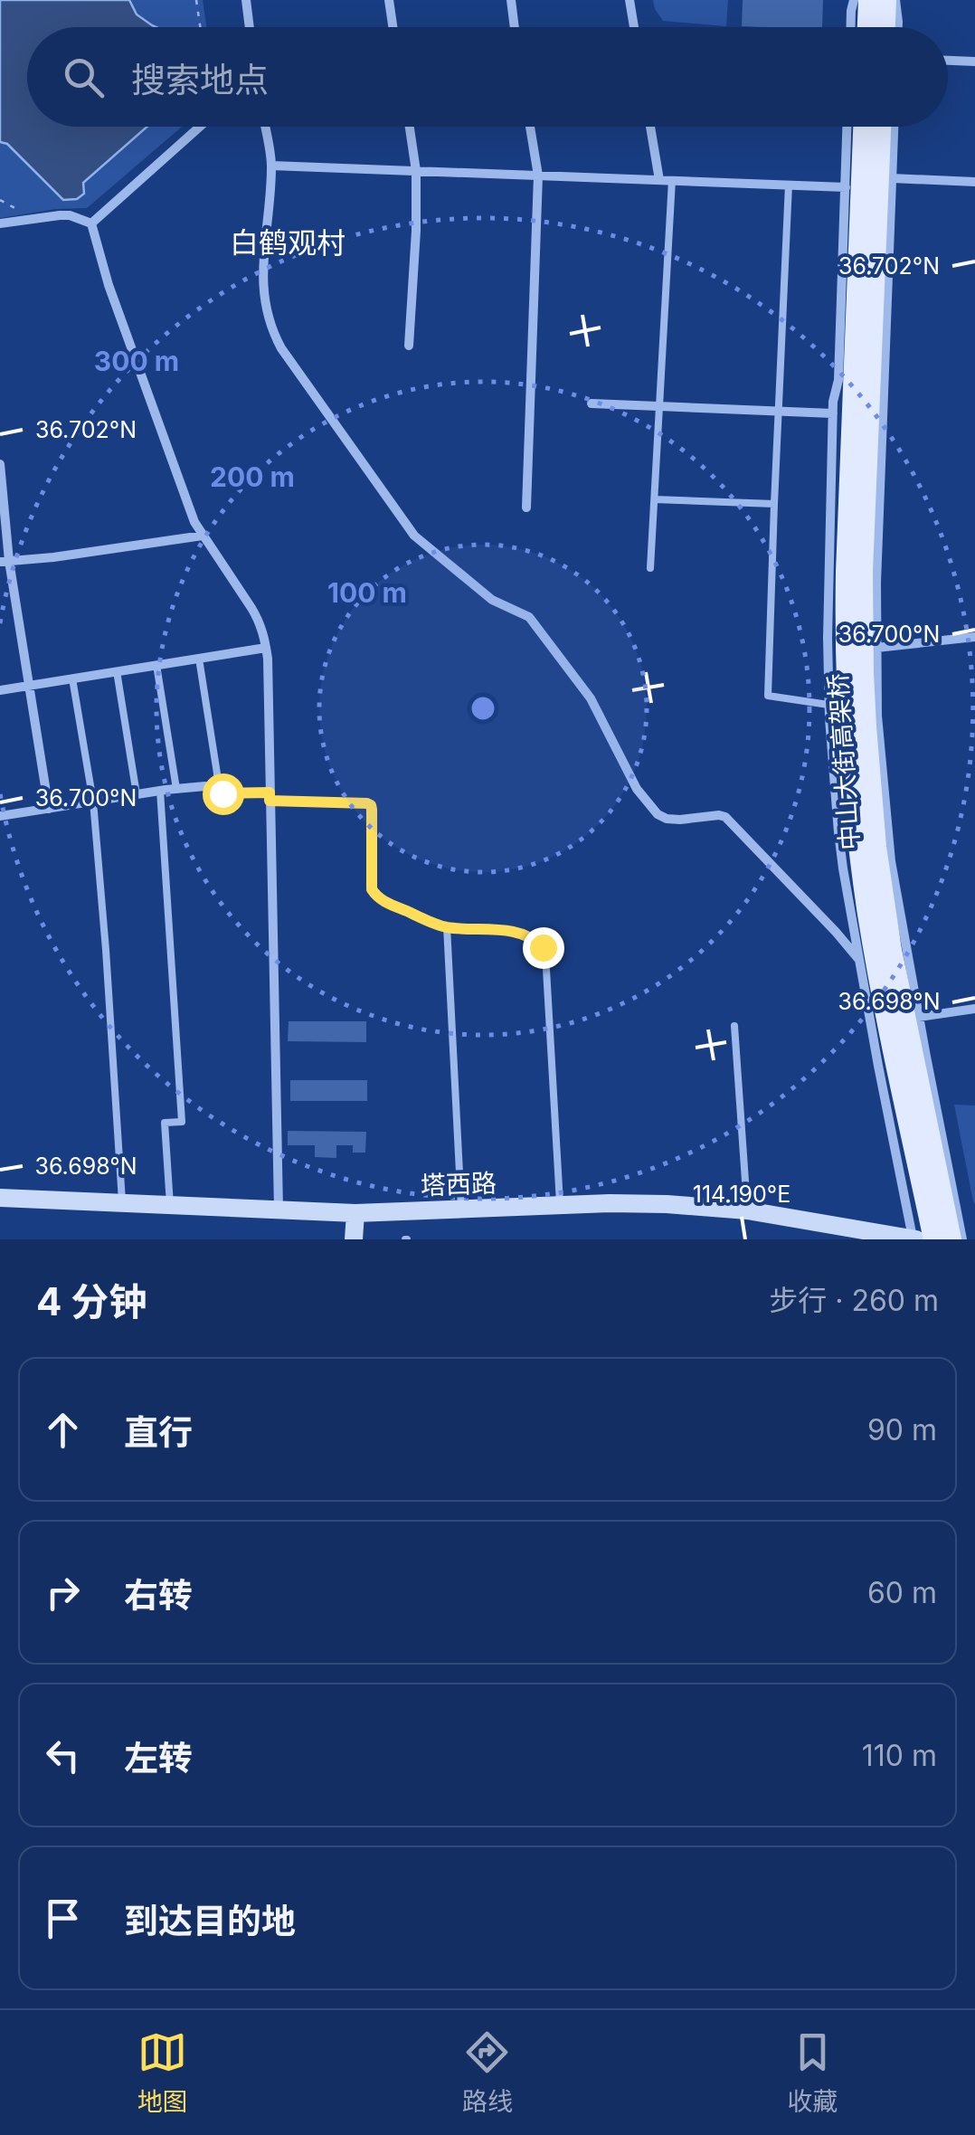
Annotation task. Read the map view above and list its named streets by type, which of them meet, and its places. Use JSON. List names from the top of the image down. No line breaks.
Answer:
{"streets":{"main road":["中山大街高架桥"],"street":["塔西路"]},"districts":["白鹤观村"],"page":{"search":"搜索地点","heading":["4 分钟","步行 · 260 m"],"list":[["直行","90 m"],["右转","60 m"],["左转","110 m"],"到达目的地"],"nav":["地图","路线","收藏"]},"coordinates":["36.702°N","36.700°N","36.698°N","114.190°E"],"rings":["300 m","200 m","100 m"]}
